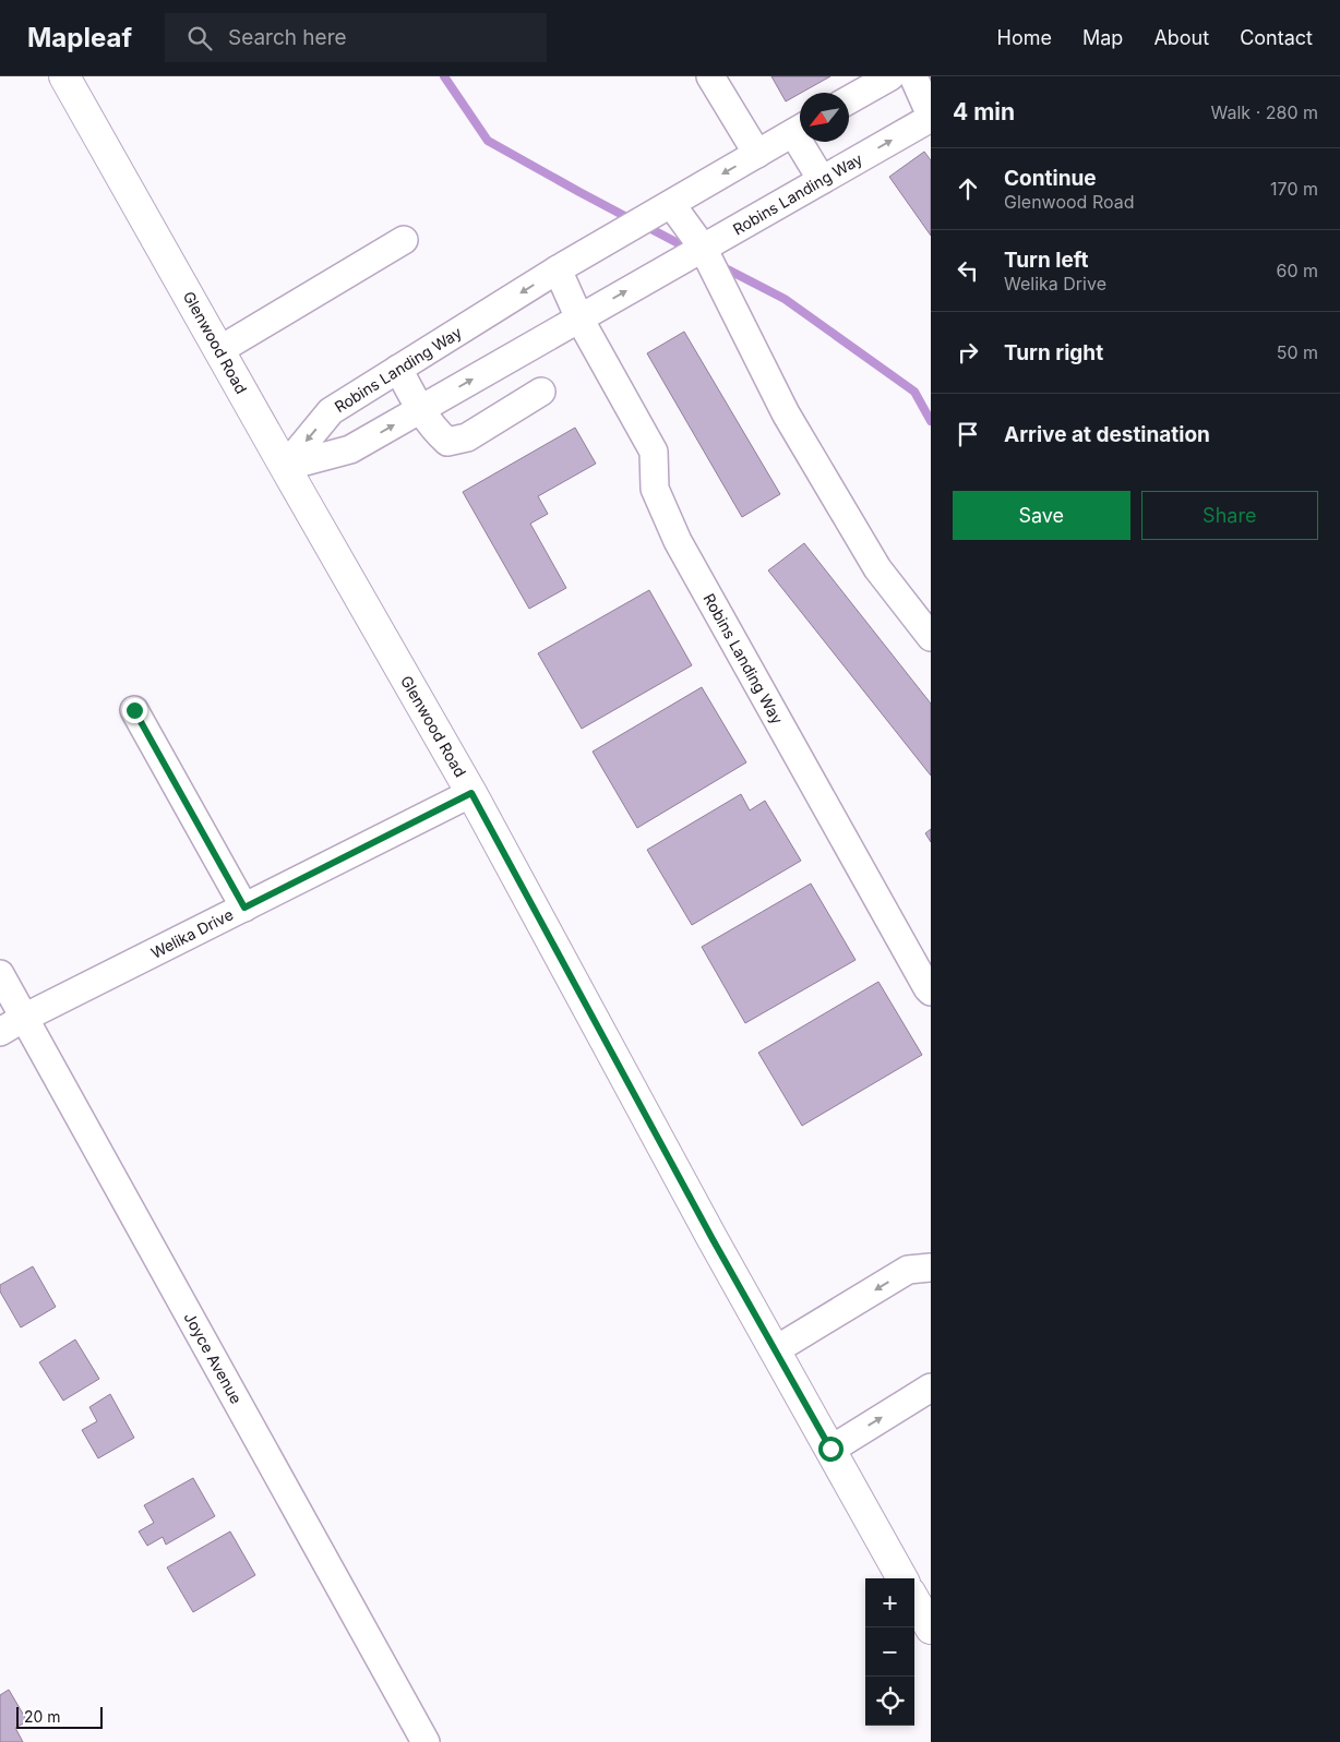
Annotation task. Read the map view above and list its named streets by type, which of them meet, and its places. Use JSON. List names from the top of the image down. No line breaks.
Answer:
{"streets":{"main road":["Glenwood Road"],"street":["Robins Landing Way","Welika Drive","Joyce Avenue"]},"crossings":[["Robins Landing Way","Glenwood Road"],["Glenwood Road","Welika Drive"],["Welika Drive","Joyce Avenue"]],"scale_bar":"20 m","north":"bottom left","page":{"header":"Mapleaf","search":"Search here","nav":["Home","Map","About","Contact"],"heading":["4 min","Walk · 280 m"],"list":[["Continue","Glenwood Road","170 m"],["Turn left","Welika Drive","60 m"],["Turn right","50 m"],"Arrive at destination"],"buttons":["Save","Share"],"map_buttons":["+","−"],"scale":"20 m"}}
